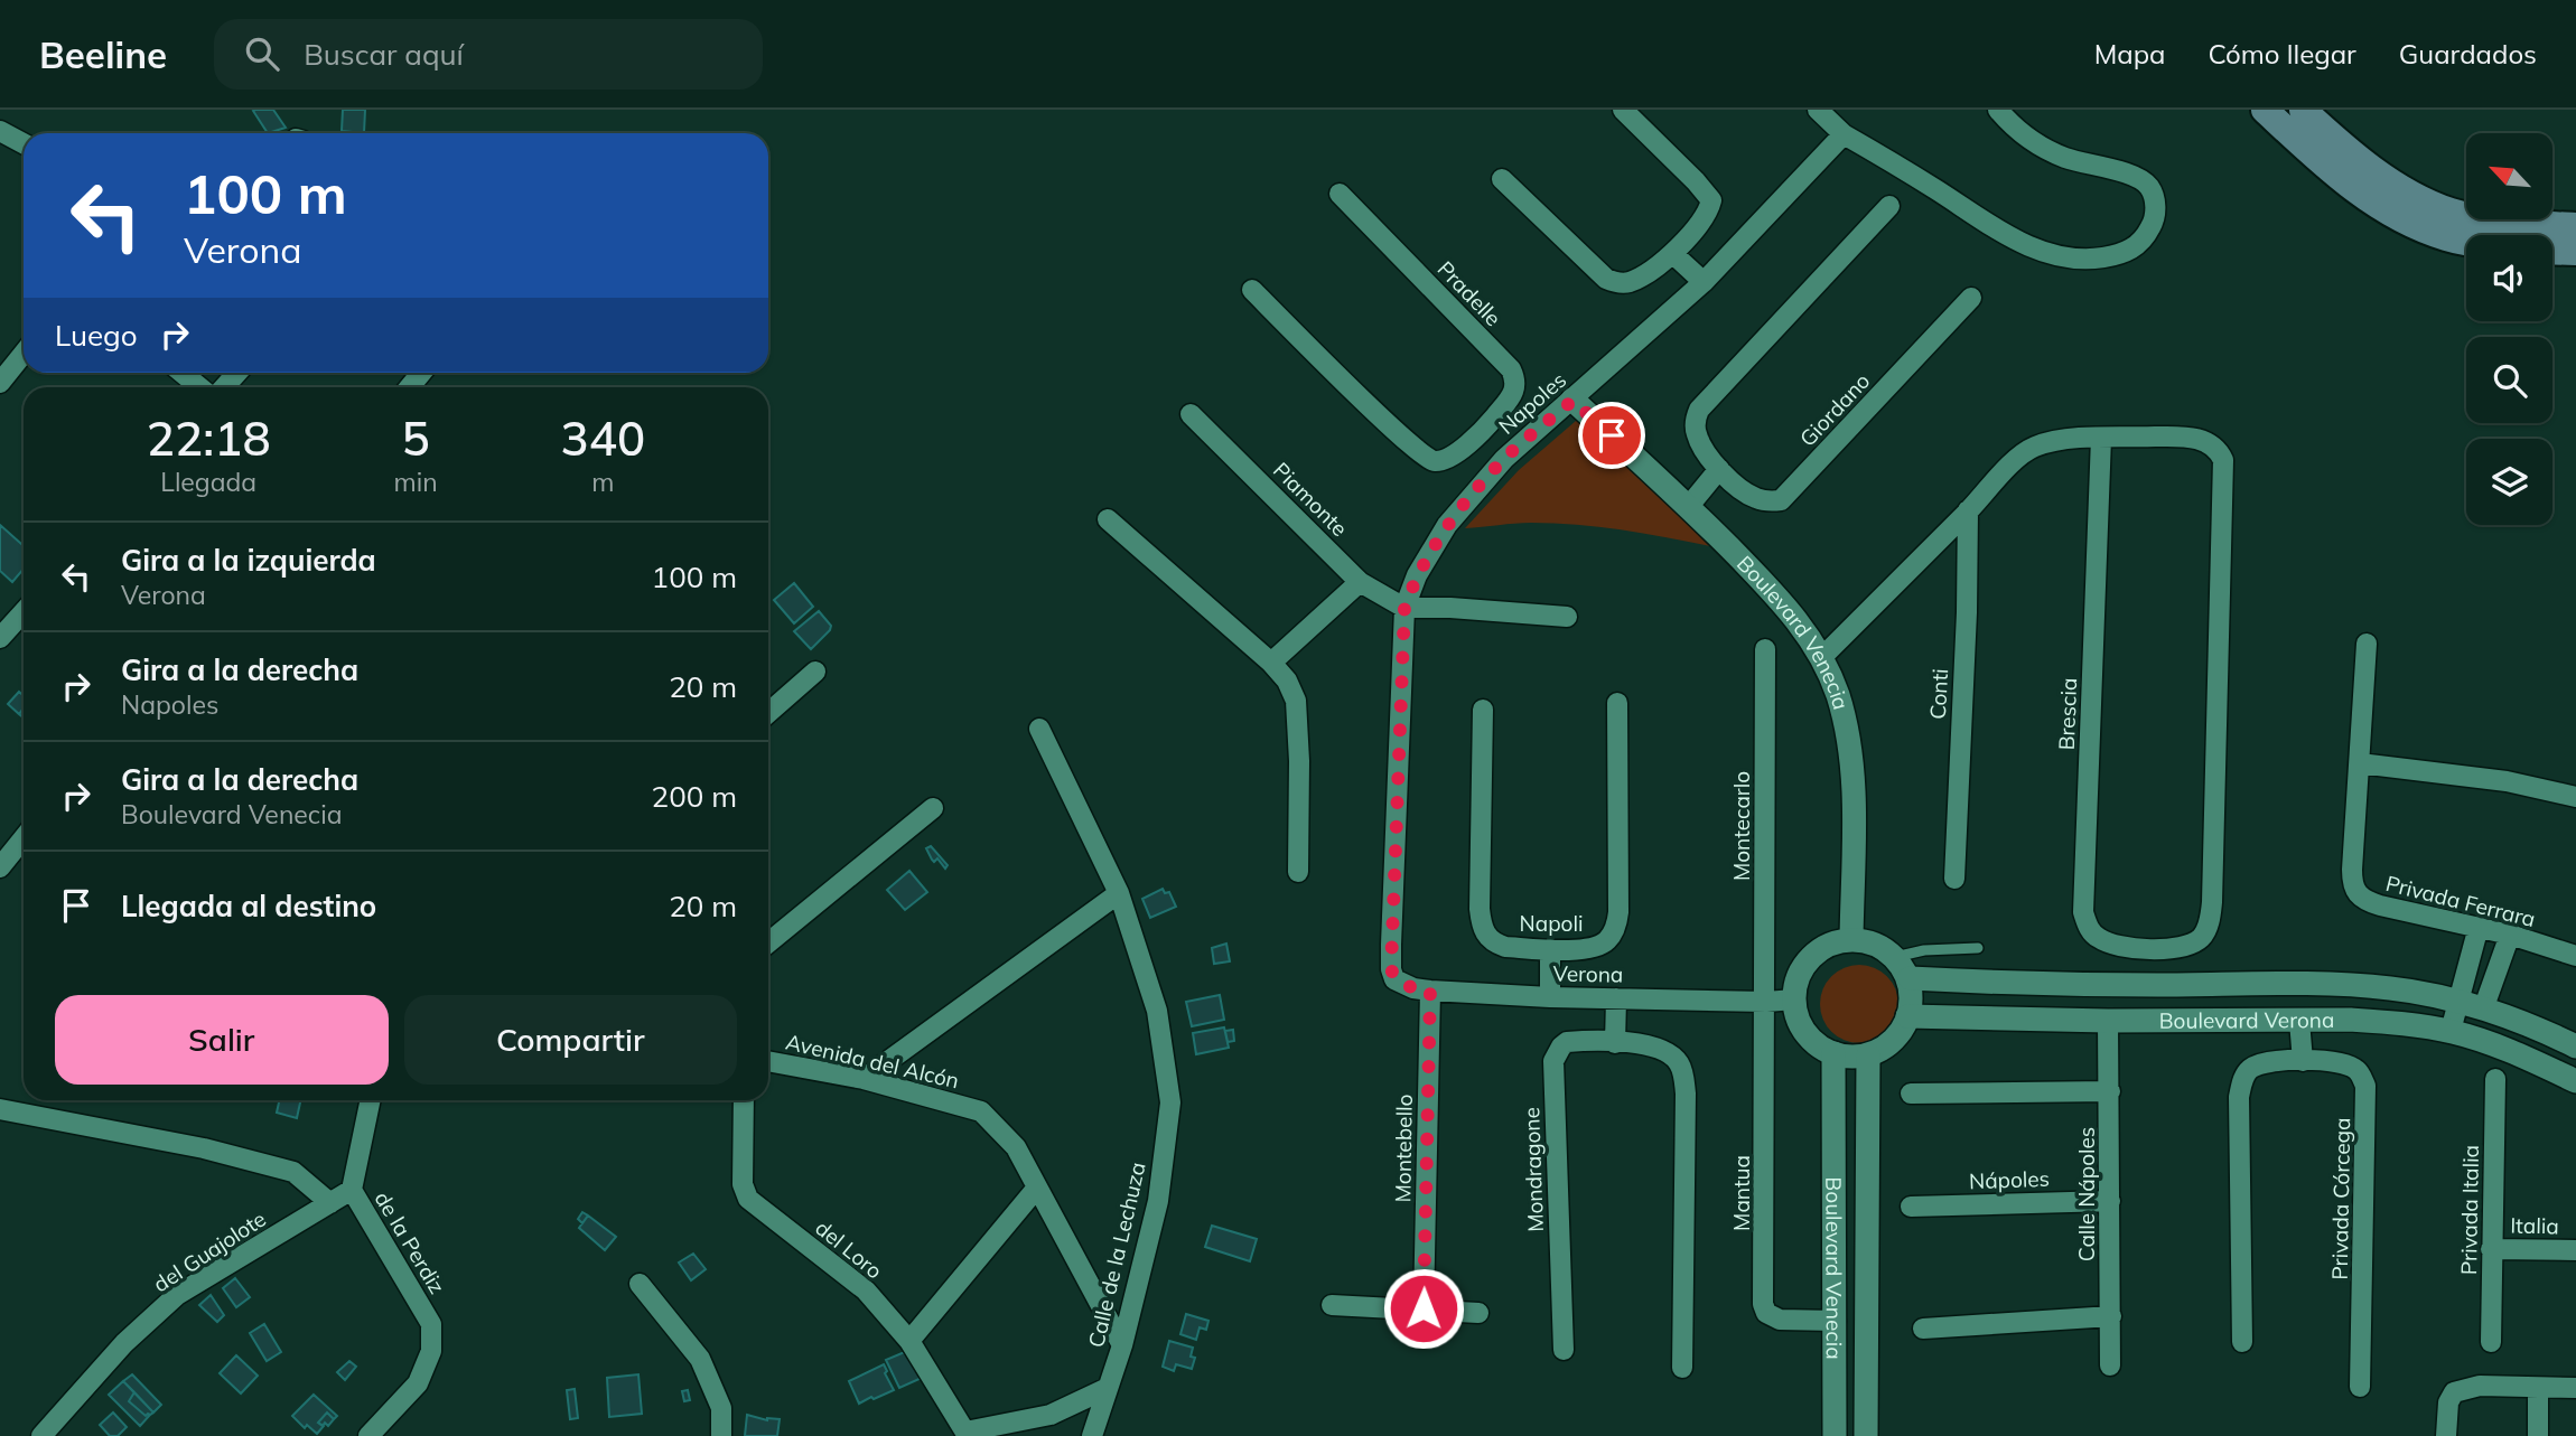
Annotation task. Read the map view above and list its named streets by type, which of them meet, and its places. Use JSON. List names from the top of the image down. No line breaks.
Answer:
{"streets":{"street":["Pradelle","Napoles","Giordano","Piamonte","Boulevard Venecia","Conti","Brescia","Montecarlo","Privada Ferrara","Napoli","Verona","Boulevard Verona","Avenida del Alcón","Montebello","Mondragone","Nápoles","Mantua","Calle Nápoles","Privada Córcega","Privada Italia","Italia","de la Perdiz","del Loro","del Guajolote","Calle de la Lechuza"]},"crossings":[["Napoles","Piamonte"],["Napoles","Boulevard Venecia"],["Napoles","Verona"],["Boulevard Venecia","Verona"],["Boulevard Venecia","Boulevard Verona"],["Boulevard Venecia","Mantua"],["Montecarlo","Verona"],["Montecarlo","Mantua"],["Verona","Boulevard Verona"],["Verona","Montebello"],["Verona","Mantua"],["Boulevard Verona","Calle Nápoles"],["Avenida del Alcón","Calle de la Lechuza"],["Nápoles","Calle Nápoles"],["Privada Italia","Italia"],["de la Perdiz","del Guajolote"]],"north":"top left","page":{"header":"Beeline","search":"Buscar aquí","nav":["Mapa","Cómo llegar","Guardados"],"turn":["100 m","Verona"],"then":"Luego","eta":["22:18","Llegada","5","min","340","m"],"list":[{"name":"Gira a la izquierda","note":"Verona","value":"100 m"},{"name":"Gira a la derecha","note":"Napoles","value":"20 m"},{"name":"Gira a la derecha","note":"Boulevard Venecia","value":"200 m"},{"name":"Llegada al destino","value":"20 m"}],"buttons":["Salir","Compartir"]}}
